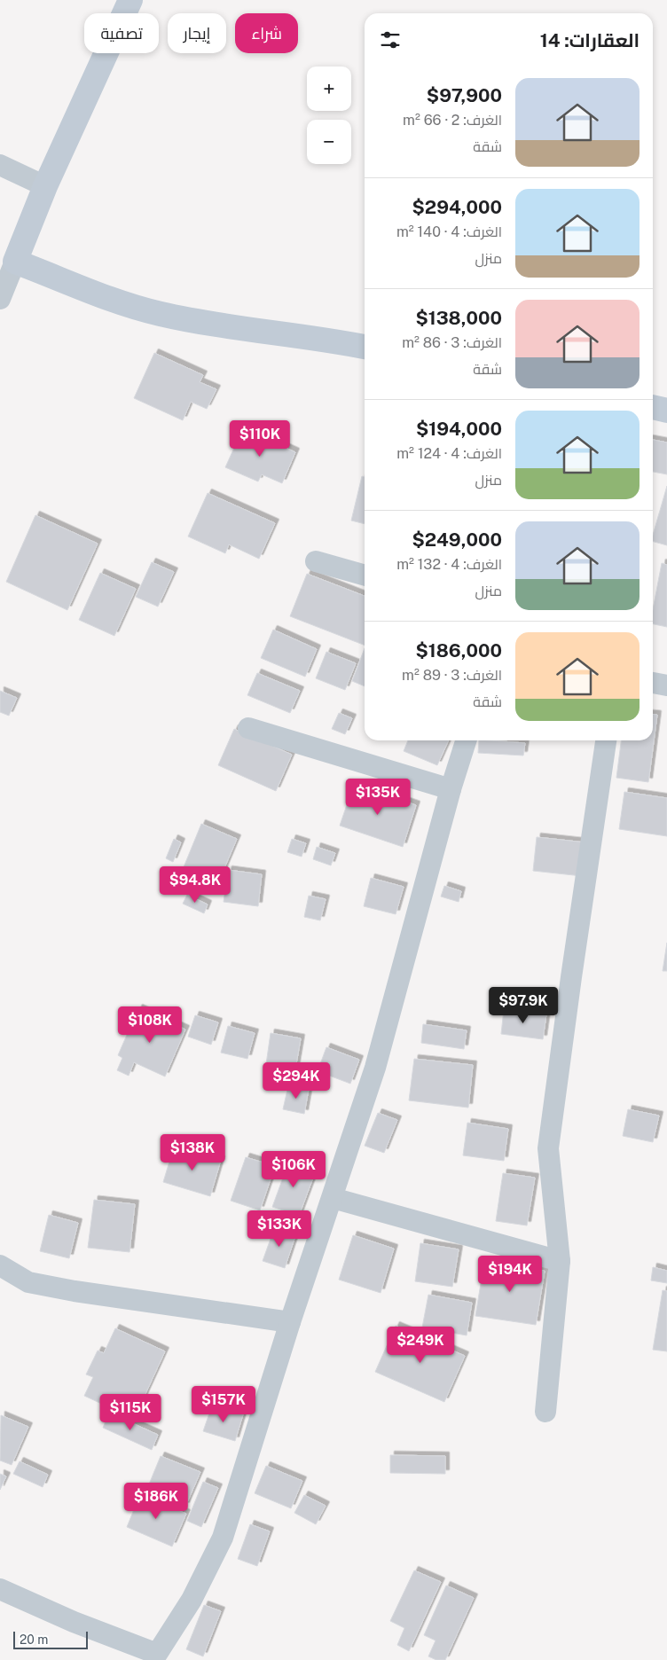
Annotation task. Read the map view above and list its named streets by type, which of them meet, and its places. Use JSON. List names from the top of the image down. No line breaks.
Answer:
{"scale_bar":"20 m","page":{"chip":["شراء","إيجار","تصفية"],"heading":"العقارات: 14","map_buttons":["+","−"],"list":[{"name":"$97,900","note":"الغرف: 2 · 66 m² · شقة"},{"name":"$294,000","note":"الغرف: 4 · 140 m² · منزل"},{"name":"$138,000","note":"الغرف: 3 · 86 m² · شقة"},{"name":"$194,000","note":"الغرف: 4 · 124 m² · منزل"},{"name":"$249,000","note":"الغرف: 4 · 132 m² · منزل"},{"name":"$186,000","note":"الغرف: 3 · 89 m² · شقة"}],"price":["$110K","$135K","$94.8K","$97.9K","$108K","$294K","$138K","$106K","$133K","$194K","$249K","$157K","$115K","$186K"],"scale":"20 m"}}
